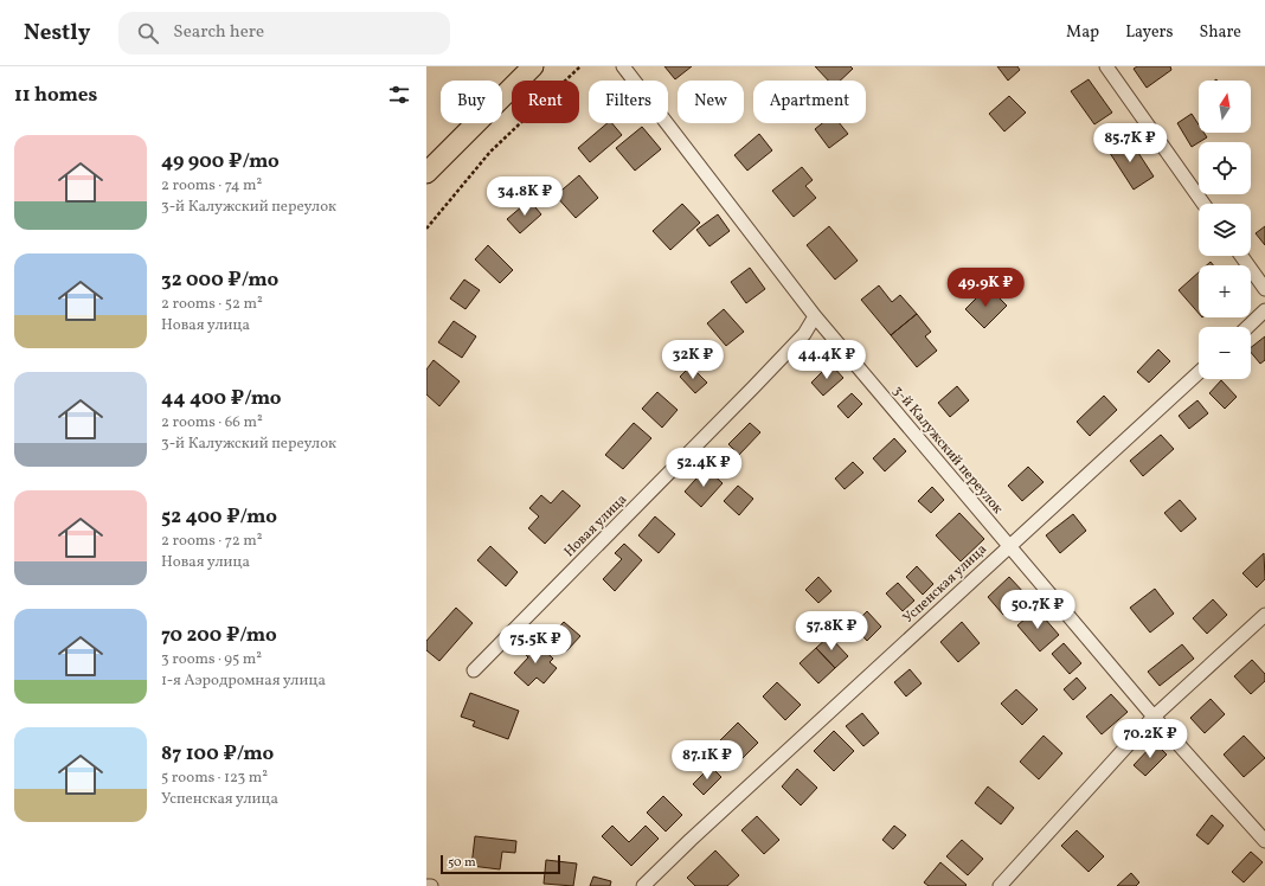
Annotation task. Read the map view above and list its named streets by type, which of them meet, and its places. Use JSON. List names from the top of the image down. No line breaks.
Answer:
{"streets":{"street":["3-й Калужский переулок","Новая улица","Успенская улица"]},"crossings":[["3-й Калужский переулок","Новая улица"],["3-й Калужский переулок","Успенская улица"]],"scale_bar":"50 m","north":"top","page":{"header":"Nestly","search":"Search here","nav":["Map","Layers","Share"],"heading":"11 homes","map_buttons":["+","−"],"chip":["Buy","Rent","Filters","New","Apartment"],"list":[{"name":"49 900 ₽/mo","note":"2 rooms · 74 m² · 3-й Калужский переулок"},{"name":"32 000 ₽/mo","note":"2 rooms · 52 m² · Новая улица"},{"name":"44 400 ₽/mo","note":"2 rooms · 66 m² · 3-й Калужский переулок"},{"name":"52 400 ₽/mo","note":"2 rooms · 72 m² · Новая улица"},{"name":"70 200 ₽/mo","note":"3 rooms · 95 m² · 1-я Аэродромная улица"},{"name":"87 100 ₽/mo","note":"5 rooms · 123 m² · Успенская улица"}],"price":["85.7K ₽","34.8K ₽","49.9K ₽","32K ₽","44.4K ₽","52.4K ₽","50.7K ₽","57.8K ₽","75.5K ₽","70.2K ₽","87.1K ₽"],"scale":"50 m"}}
